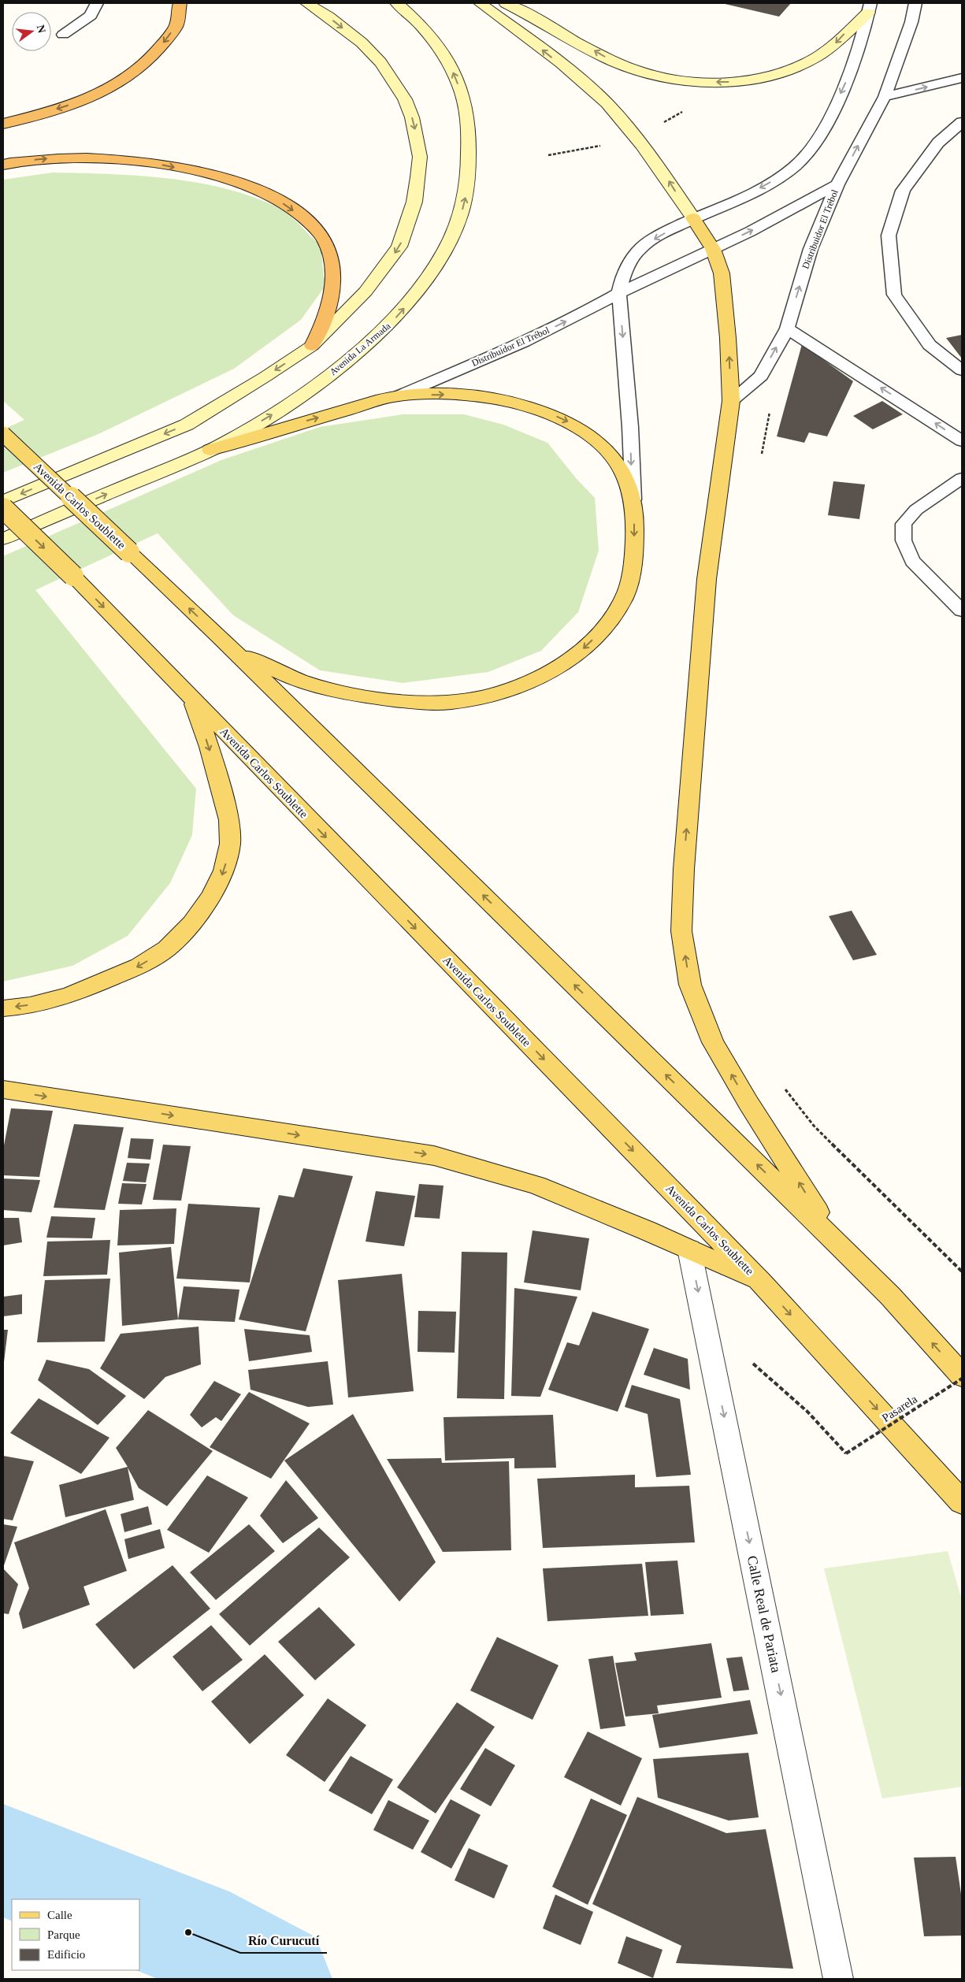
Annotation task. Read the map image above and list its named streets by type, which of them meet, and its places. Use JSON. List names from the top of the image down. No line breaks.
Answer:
{"streets":{"main road":["Avenida La Armada","Avenida Carlos Soublette"],"street":["Calle Real de Pariata"],"lane":["Distribuidor El Trébol"],"path":["Pasarela"]},"one_way":["Avenida La Armada","Calle Real de Pariata"],"places":["Río Curucutí"],"legend":["Calle","Parque","Edificio"],"north":"right"}
